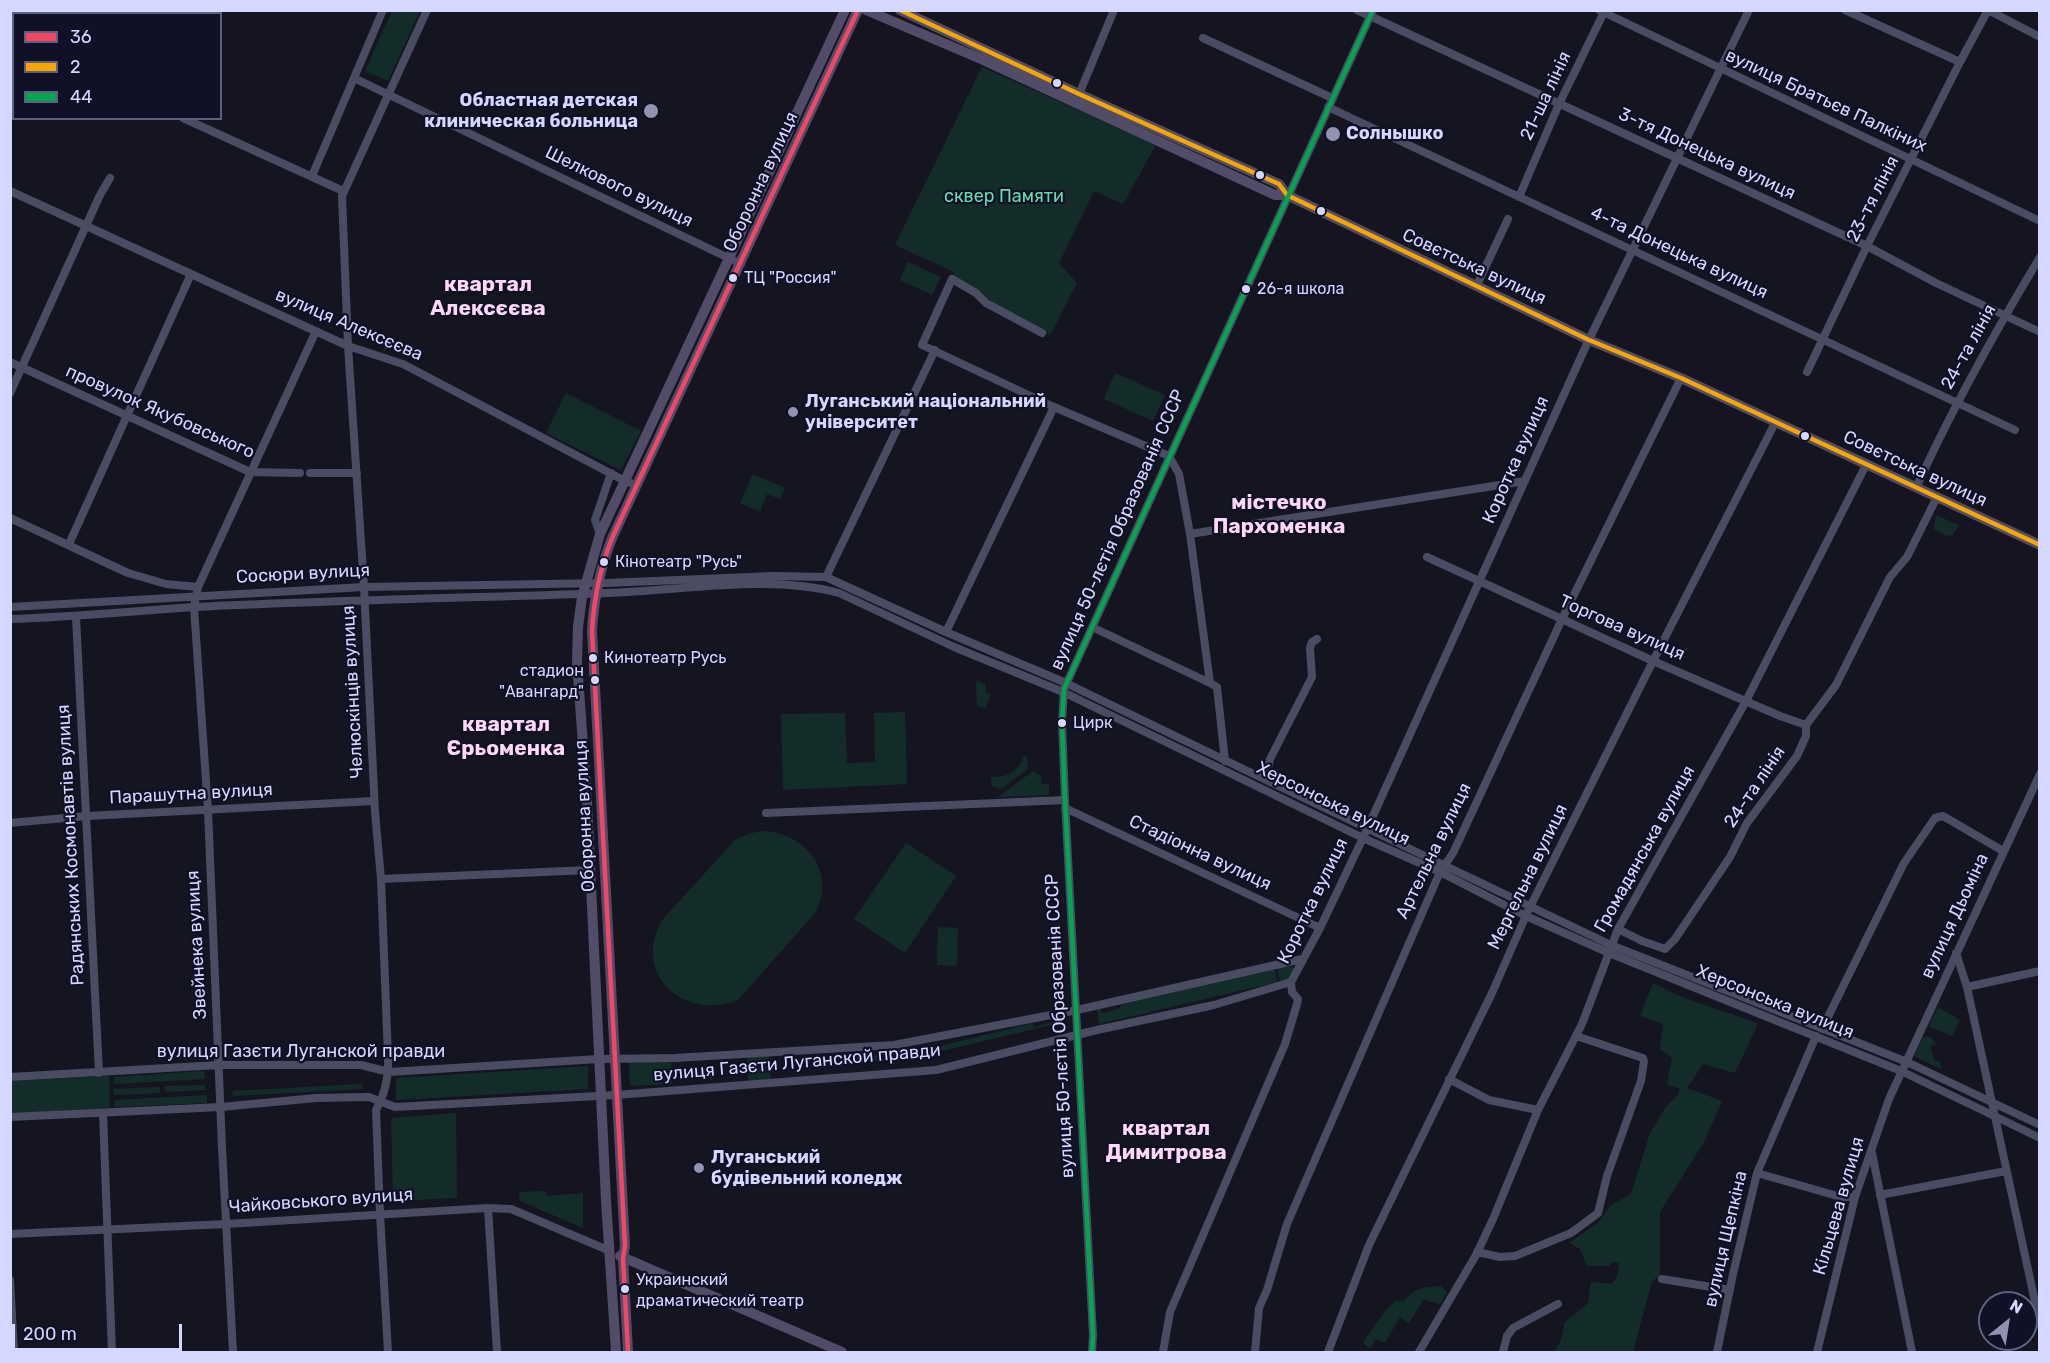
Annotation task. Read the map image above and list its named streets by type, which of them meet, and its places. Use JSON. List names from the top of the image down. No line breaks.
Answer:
{"streets":{"main road":["Оборонна вулиця","Совєтська вулиця","Чайковського вулиця"],"street":["21-ша лінія","вулиця Братьєв Палкіних","3-тя Донецька вулиця","Шелкового вулиця","23-тя лінія","4-та Донецька вулиця","вулиця Алексєєва","24-та лінія","провулок Якубовського","Коротка вулиця","вулиця 50-лєтія Образованія СССР","Сосюри вулиця","Торгова вулиця","Челюскінців вулиця","Парашутна вулиця","Херсонська вулиця","Радянських Космонавтів вулиця","Громадянська вулиця","Артельна вулиця","Стадіонна вулиця","Мергельна вулиця","вулиця Дьоміна","Звейнека вулиця","вулиця Газєти Луганской правди","Кільцева вулиця","вулиця Щепкіна"]},"crossings":[["21-ша лінія","вулиця Братьєв Палкіних"],["21-ша лінія","3-тя Донецька вулиця"],["21-ша лінія","4-та Донецька вулиця"],["вулиця Братьєв Палкіних","23-тя лінія"],["вулиця Братьєв Палкіних","Коротка вулиця"],["3-тя Донецька вулиця","23-тя лінія"],["3-тя Донецька вулиця","24-та лінія"],["3-тя Донецька вулиця","Коротка вулиця"],["3-тя Донецька вулиця","вулиця 50-лєтія Образованія СССР"],["Оборонна вулиця","Шелкового вулиця"],["Оборонна вулиця","вулиця Алексєєва"],["Оборонна вулиця","Сосюри вулиця"],["Оборонна вулиця","Херсонська вулиця"],["Оборонна вулиця","вулиця Газєти Луганской правди"],["Оборонна вулиця","Чайковського вулиця"],["Шелкового вулиця","Челюскінців вулиця"],["23-тя лінія","4-та Донецька вулиця"],["4-та Донецька вулиця","24-та лінія"],["4-та Донецька вулиця","Коротка вулиця"],["4-та Донецька вулиця","вулиця 50-лєтія Образованія СССР"],["Совєтська вулиця","24-та лінія"],["Совєтська вулиця","Коротка вулиця"],["Совєтська вулиця","вулиця 50-лєтія Образованія СССР"],["Совєтська вулиця","Громадянська вулиця"],["Совєтська вулиця","Артельна вулиця"],["Совєтська вулиця","Мергельна вулиця"],["вулиця Алексєєва","Челюскінців вулиця"],["24-та лінія","Торгова вулиця"],["24-та лінія","Громадянська вулиця"],["провулок Якубовського","Челюскінців вулиця"],["Коротка вулиця","Торгова вулиця"],["Коротка вулиця","Херсонська вулиця"],["Коротка вулиця","Стадіонна вулиця"],["Коротка вулиця","вулиця Газєти Луганской правди"],["вулиця 50-лєтія Образованія СССР","Херсонська вулиця"],["вулиця 50-лєтія Образованія СССР","Стадіонна вулиця"],["вулиця 50-лєтія Образованія СССР","вулиця Газєти Луганской правди"],["Сосюри вулиця","Челюскінців вулиця"],["Сосюри вулиця","Херсонська вулиця"],["Сосюри вулиця","Радянських Космонавтів вулиця"],["Сосюри вулиця","Звейнека вулиця"],["Торгова вулиця","Громадянська вулиця"],["Торгова вулиця","Артельна вулиця"],["Торгова вулиця","Мергельна вулиця"],["Челюскінців вулиця","Парашутна вулиця"],["Челюскінців вулиця","вулиця Газєти Луганской правди"],["Челюскінців вулиця","Чайковського вулиця"],["Парашутна вулиця","Радянських Космонавтів вулиця"],["Парашутна вулиця","Звейнека вулиця"],["Херсонська вулиця","Громадянська вулиця"],["Херсонська вулиця","Артельна вулиця"],["Херсонська вулиця","Мергельна вулиця"],["Херсонська вулиця","вулиця Дьоміна"],["Херсонська вулиця","Кільцева вулиця"],["Херсонська вулиця","вулиця Щепкіна"],["Радянських Космонавтів вулиця","вулиця Газєти Луганской правди"],["вулиця Дьоміна","Кільцева вулиця"],["вулиця Дьоміна","вулиця Щепкіна"],["Звейнека вулиця","вулиця Газєти Луганской правди"],["Звейнека вулиця","Чайковського вулиця"]],"districts":["квартал Алексєєва","містечко Пархоменка","квартал Єрьоменка","квартал Димитрова"],"parks":["сквер Памяти"],"places":["Областная детская клиническая больница","Солнышко","ТЦ \"Россия\"","26-я школа","Луганський національний університет","Кінотеатр \"Русь\"","Кинотеатр Русь","стадион \"Авангард\"","Цирк","Луганський будівельний коледж","Украинский драматический театр"],"lines":["transit line 36","transit line 2","transit line 44"],"legend":["36","2","44"],"scale_bar":"200 m","north":"top right"}
